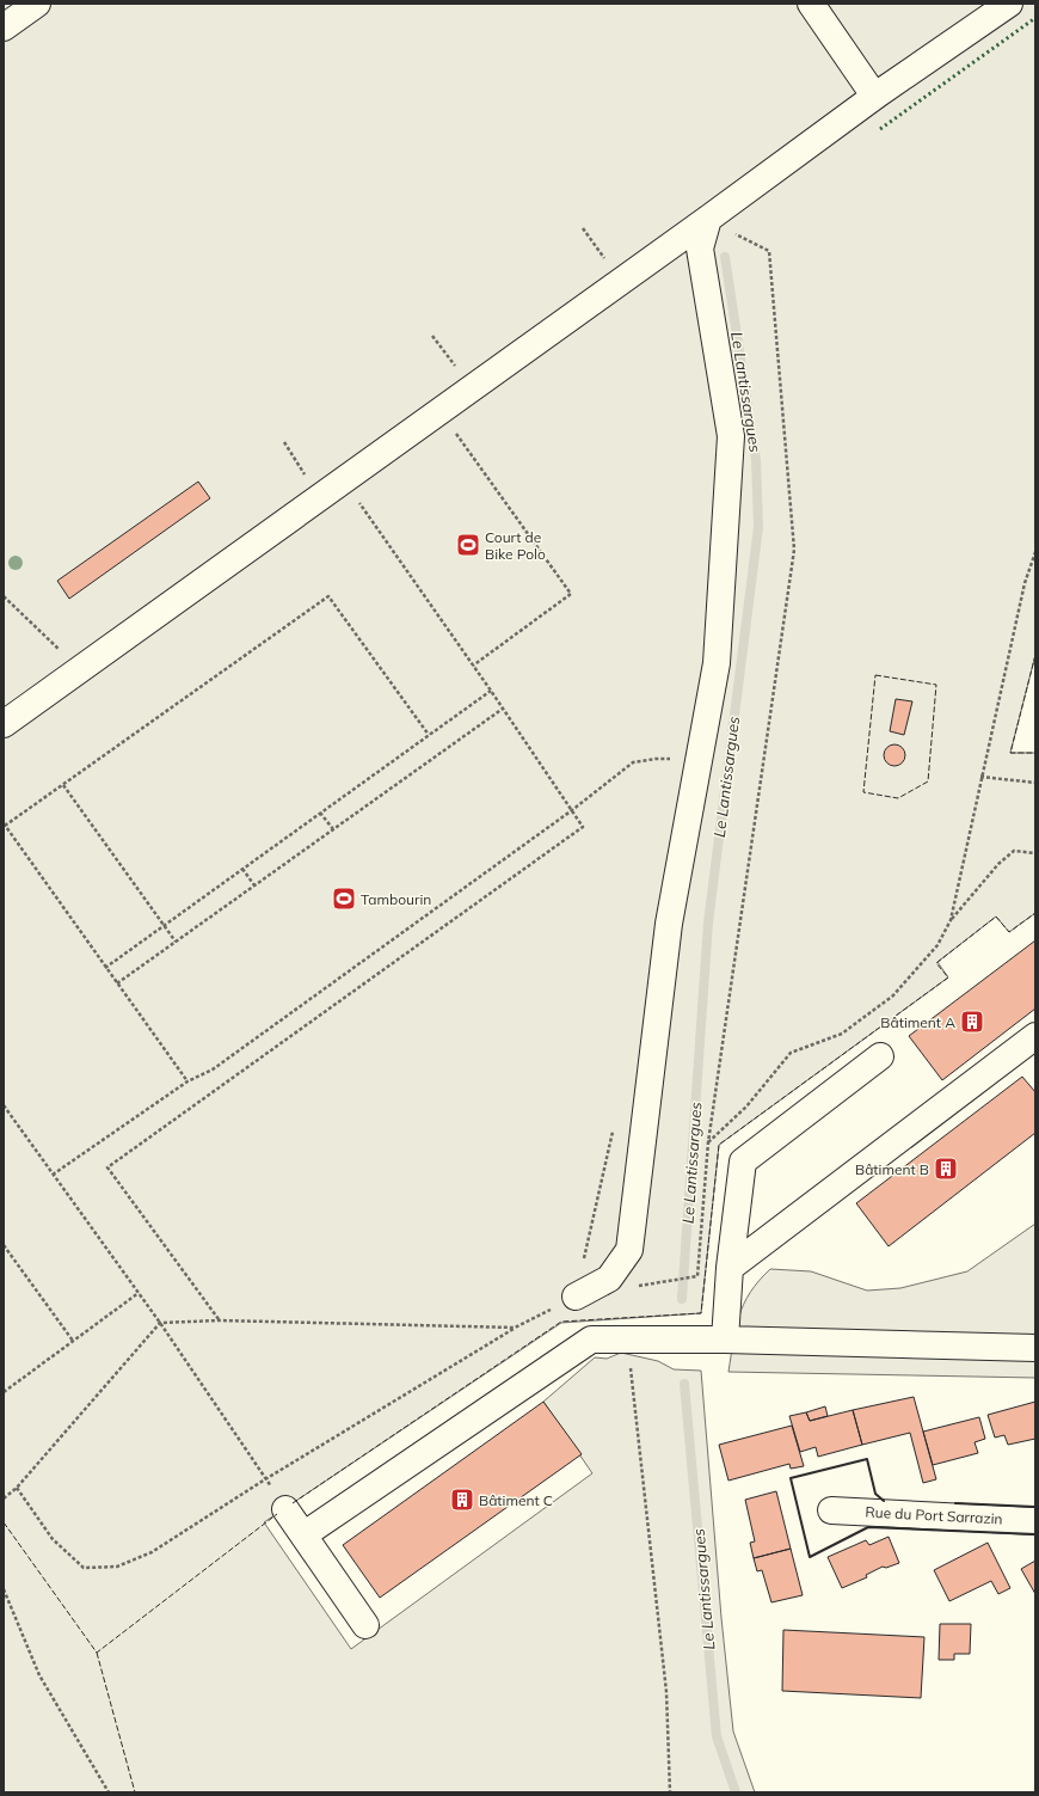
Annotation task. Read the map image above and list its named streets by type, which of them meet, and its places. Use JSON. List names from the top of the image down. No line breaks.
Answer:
{"streets":{"street":["Rue du Port Sarrazin"]},"water":["Le Lantissargues"],"places":{"sports":["Court de Bike Polo","Tambourin"],"building":["Bâtiment A","Bâtiment B","Bâtiment C"]}}
